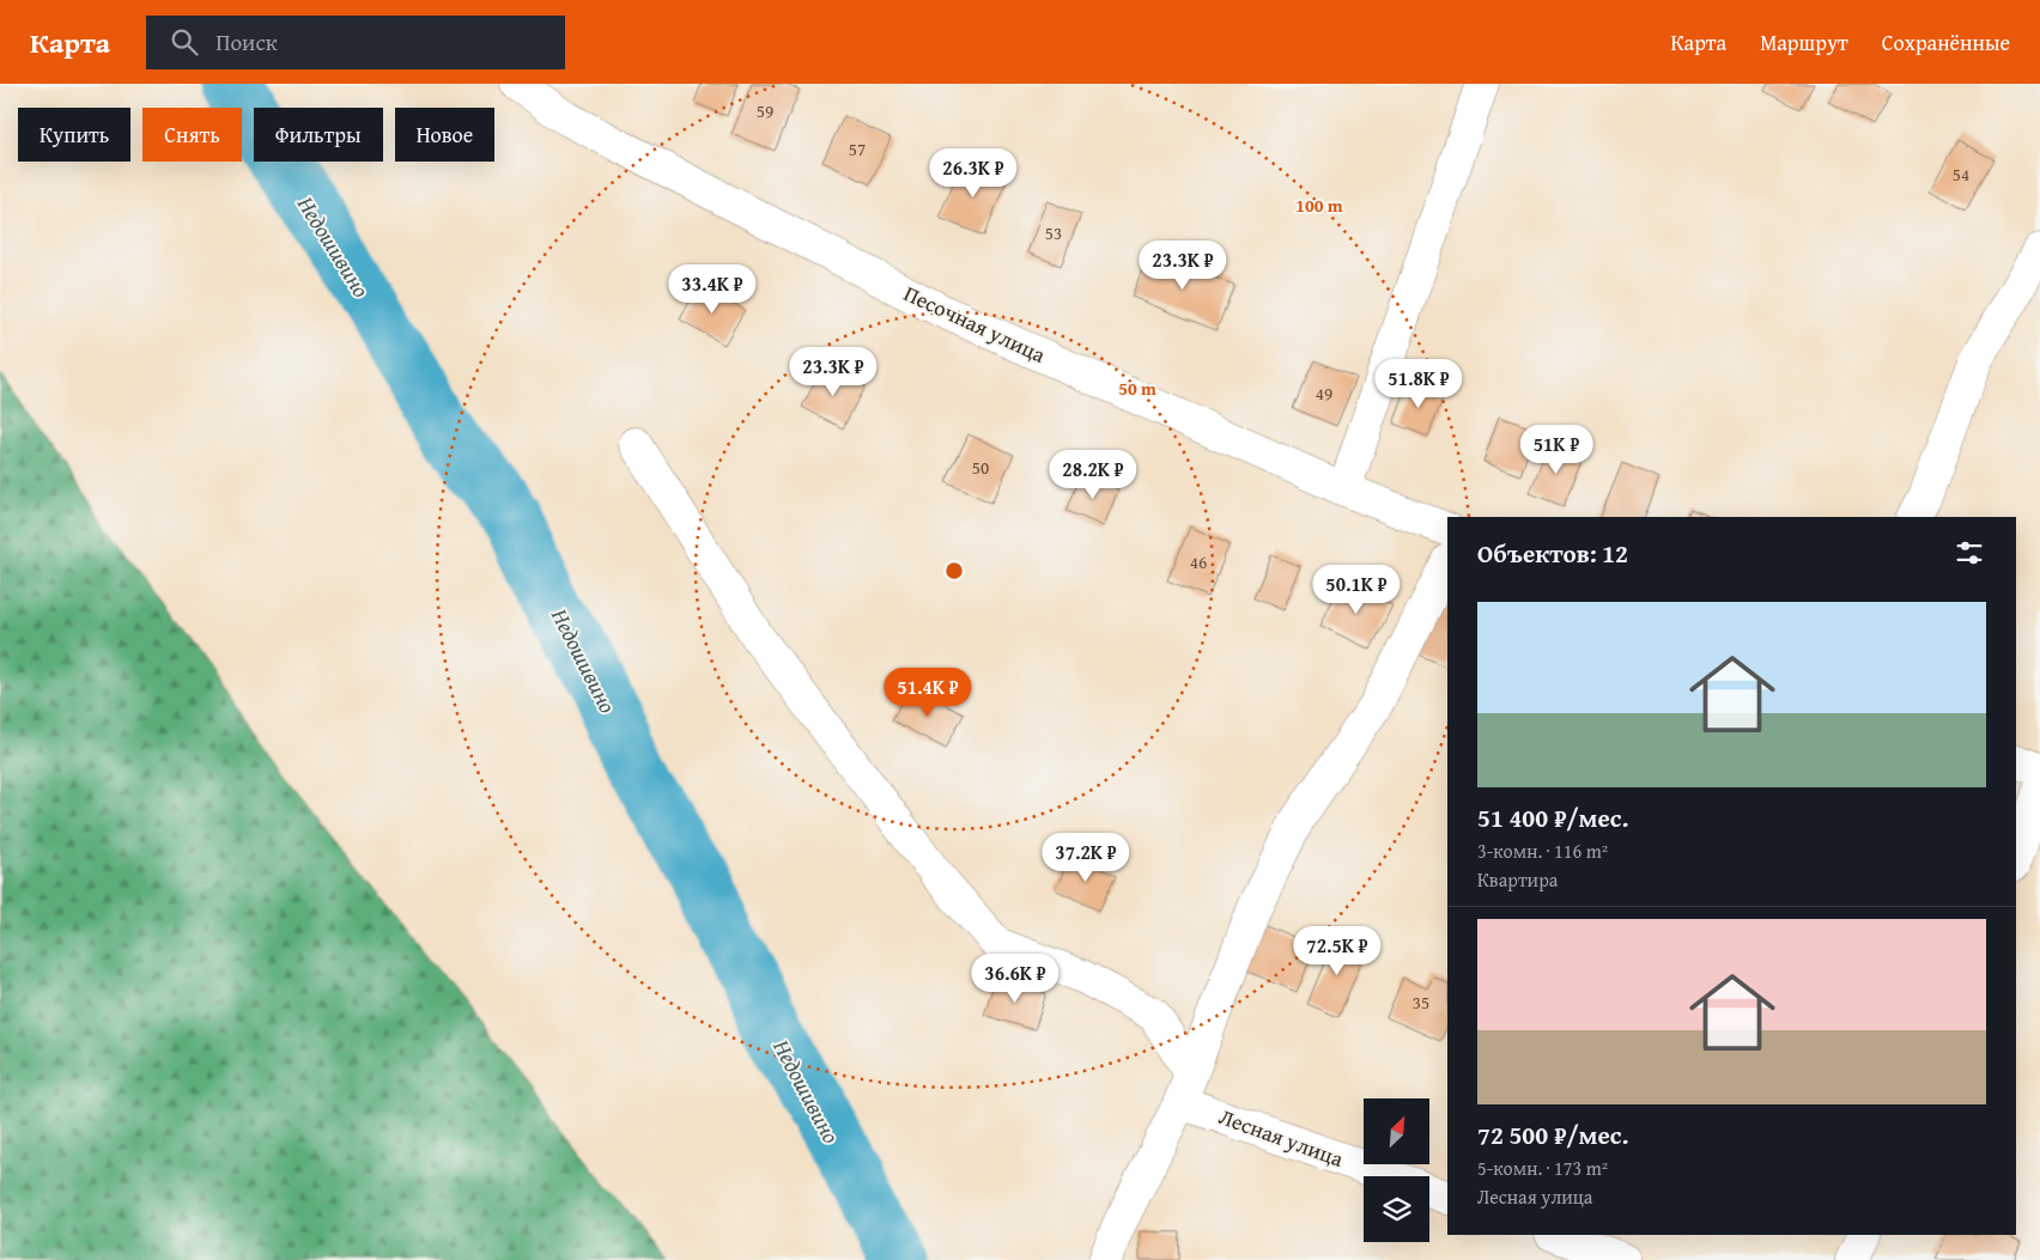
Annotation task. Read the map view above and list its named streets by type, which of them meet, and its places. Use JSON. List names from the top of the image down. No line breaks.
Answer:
{"streets":{"street":["Песочная улица","Лесная улица"]},"water":["Недошивино"],"house_numbers":["59","57","54","53","49","50","46","35"],"north":"top right","page":{"header":"Карта","search":"Поиск","nav":["Карта","Маршрут","Сохранённые"],"chip":["Купить","Снять","Фильтры","Новое"],"price":["26.3K ₽","23.3K ₽","33.4K ₽","23.3K ₽","51.8K ₽","51K ₽","28.2K ₽","50.1K ₽","51.4K ₽","37.2K ₽","72.5K ₽","36.6K ₽"],"heading":"Объектов: 12","list":[{"name":"51 400 ₽/мес.","note":"3-комн. · 116 m² · Квартира"},{"name":"72 500 ₽/мес.","note":"5-комн. · 173 m² · Лесная улица"}]},"rings":["100 m","50 m"]}
